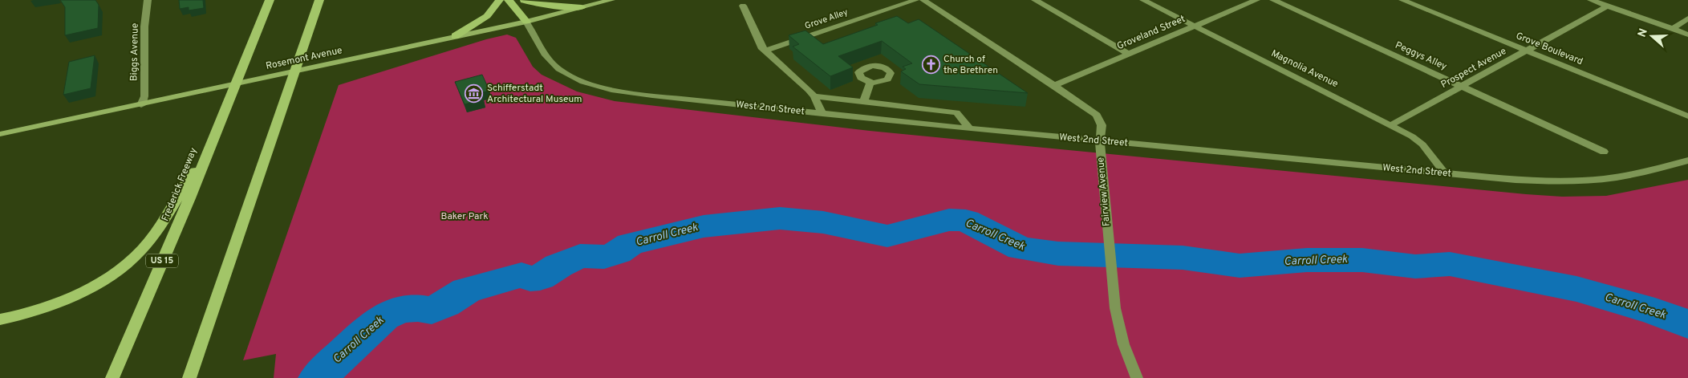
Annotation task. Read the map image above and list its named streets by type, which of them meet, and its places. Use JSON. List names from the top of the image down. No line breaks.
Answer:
{"streets":{"highway":["Frederick Freeway","US 15"],"main road":["Rosemont Avenue"],"street":["Grove Alley","Groveland Street","Grove Boulevard","Biggs Avenue","Peggys Alley","Prospect Avenue","Magnolia Avenue","West 2nd Street","Fairview Avenue"]},"crossings":[["Groveland Street","Magnolia Avenue"],["Groveland Street","Fairview Avenue"],["Grove Boulevard","Prospect Avenue"],["Biggs Avenue","Rosemont Avenue"],["Peggys Alley","Prospect Avenue"],["Rosemont Avenue","West 2nd Street"],["Prospect Avenue","Magnolia Avenue"],["Magnolia Avenue","West 2nd Street"],["West 2nd Street","Fairview Avenue"]],"water":["Carroll Creek"],"parks":["Baker Park"],"places":{"church":["Church of the Brethren"],"museum":["Schifferstadt Architectural Museum"]},"north":"left"}
